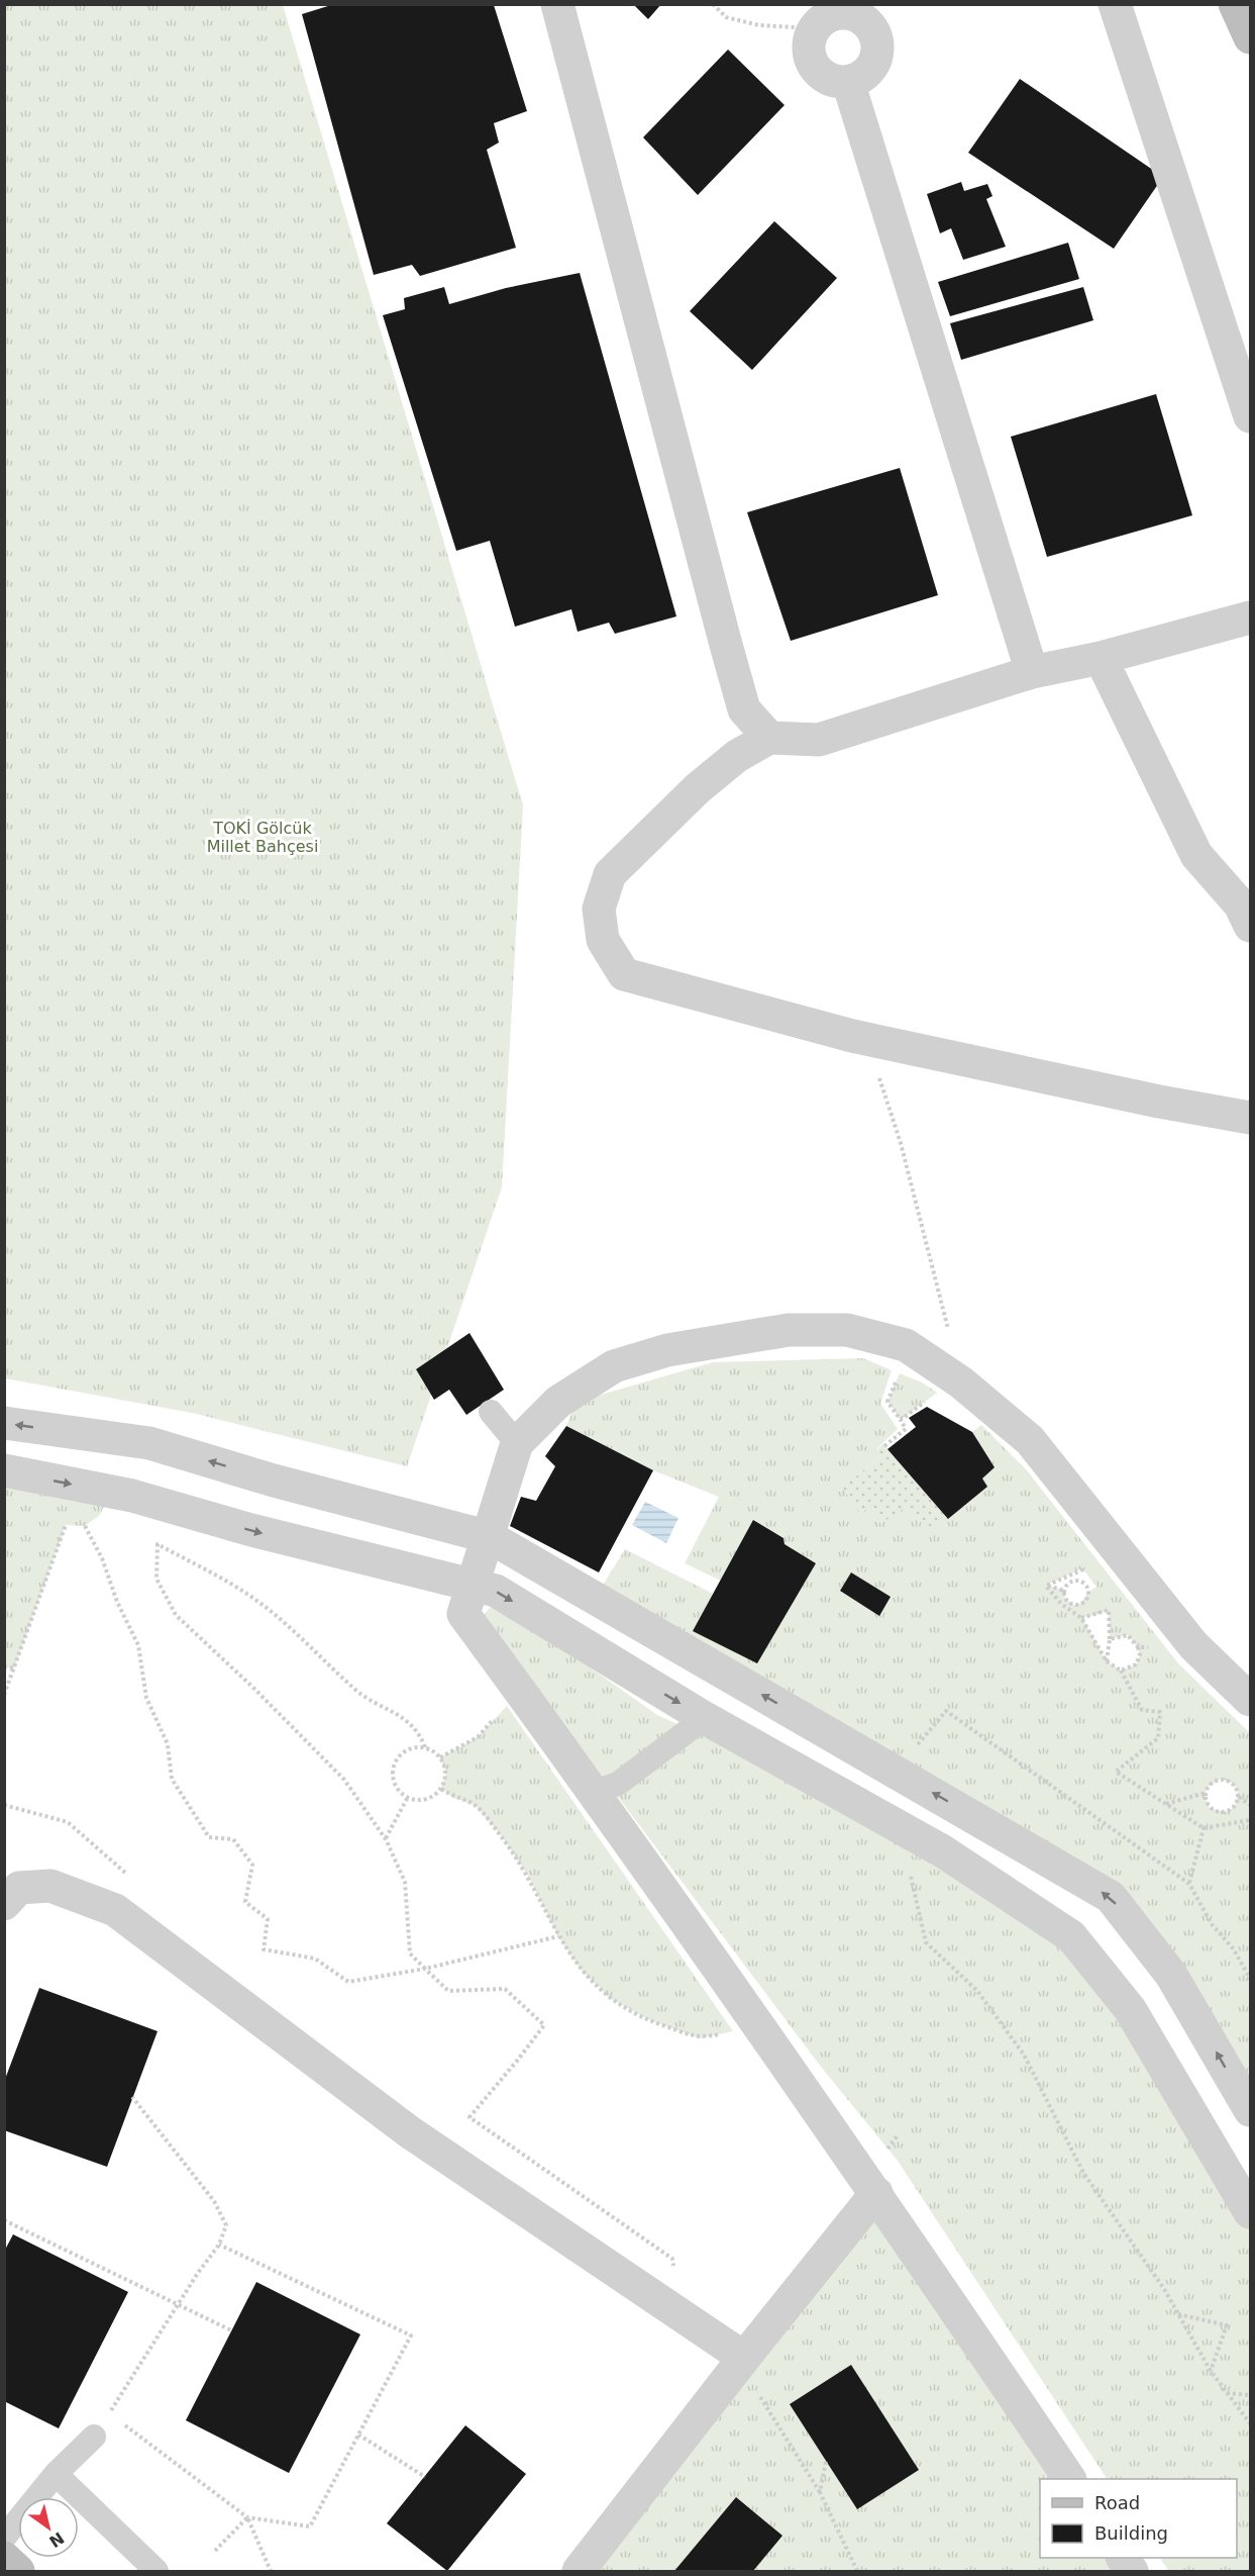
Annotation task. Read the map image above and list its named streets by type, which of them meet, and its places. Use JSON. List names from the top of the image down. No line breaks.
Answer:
{"parks":["TOKİ Gölcük Millet Bahçesi"],"legend":["Road","Building"],"north":"bottom right"}
